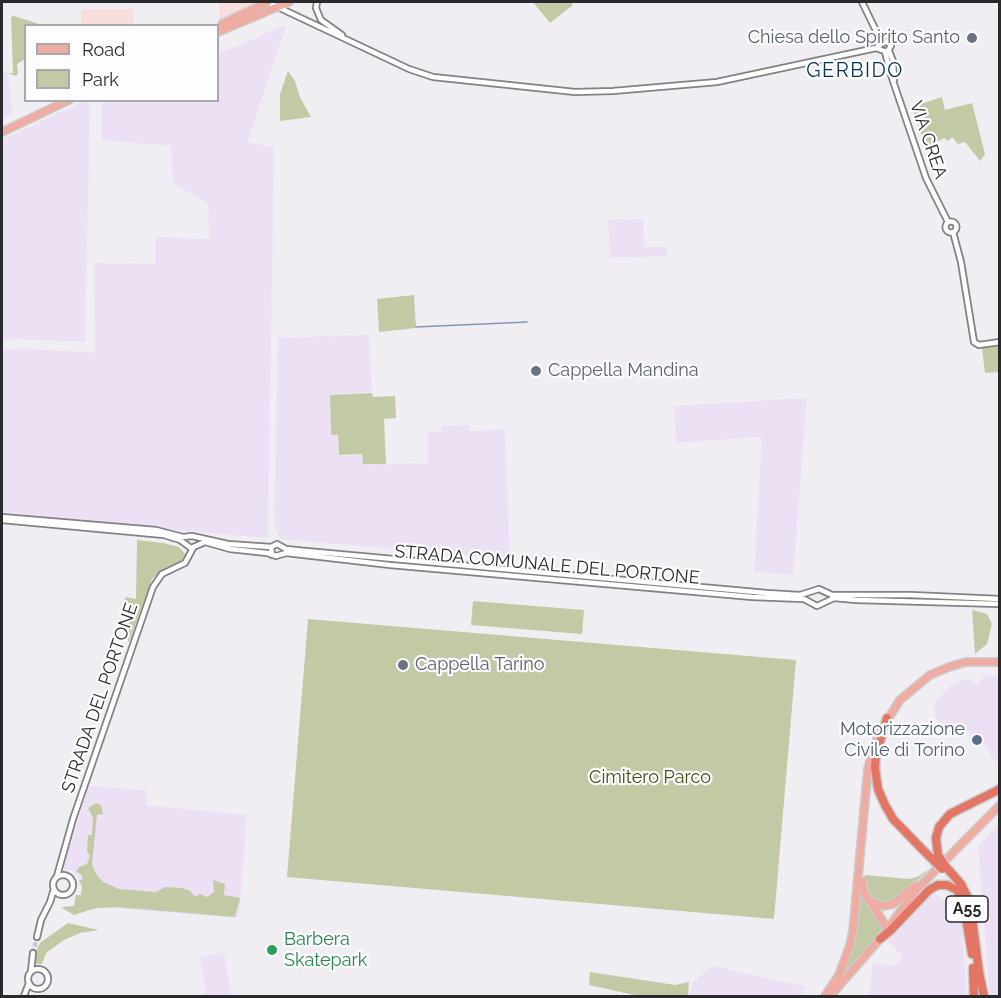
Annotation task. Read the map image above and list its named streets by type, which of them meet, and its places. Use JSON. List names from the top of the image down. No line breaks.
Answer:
{"streets":{"highway":["A55"],"street":["VIA CREA","STRADA COMUNALE DEL PORTONE","STRADA DEL PORTONE"]},"crossings":[["STRADA COMUNALE DEL PORTONE","STRADA DEL PORTONE"]],"districts":["GERBIDO"],"parks":["Cimitero Parco"],"places":["Chiesa dello Spirito Santo","Cappella Mandina","Cappella Tarino","Motorizzazione Civile di Torino","Barbera Skatepark"],"legend":["Road","Park"]}
